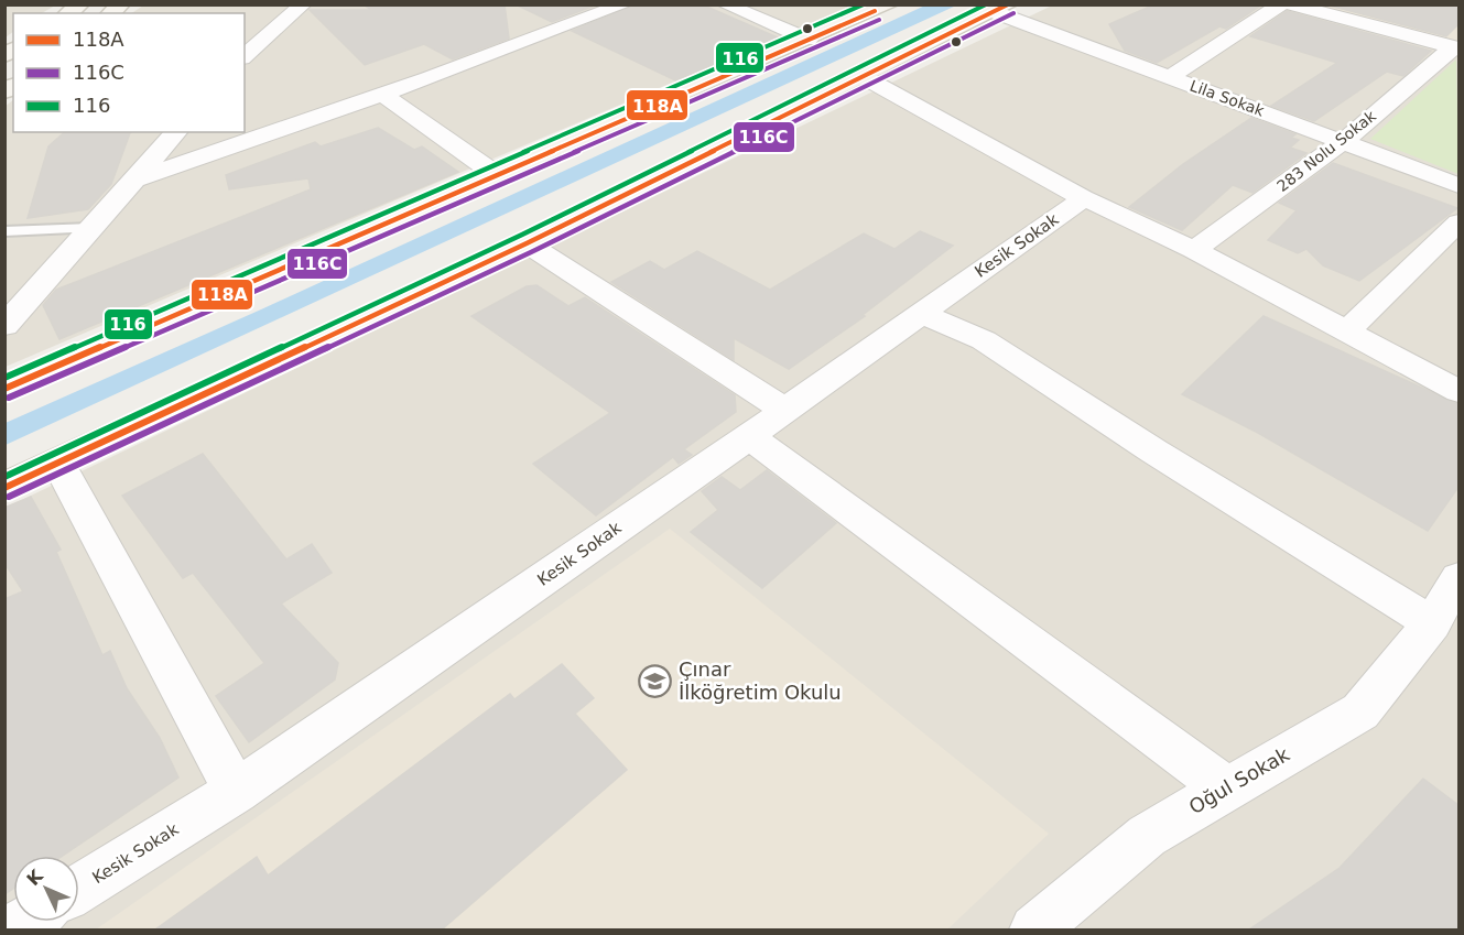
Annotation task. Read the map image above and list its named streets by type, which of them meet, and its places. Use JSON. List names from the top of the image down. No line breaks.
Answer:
{"streets":{"street":["Lila Sokak","283 Nolu Sokak","Kesik Sokak","Oğul Sokak"]},"crossings":[["Lila Sokak","283 Nolu Sokak"]],"places":{"school or university":["Çınar İlköğretim Okulu"]},"lines":["transit line 118A","transit line 116","transit line 116C"],"legend":["118A","116C","116"],"north":"top left"}
